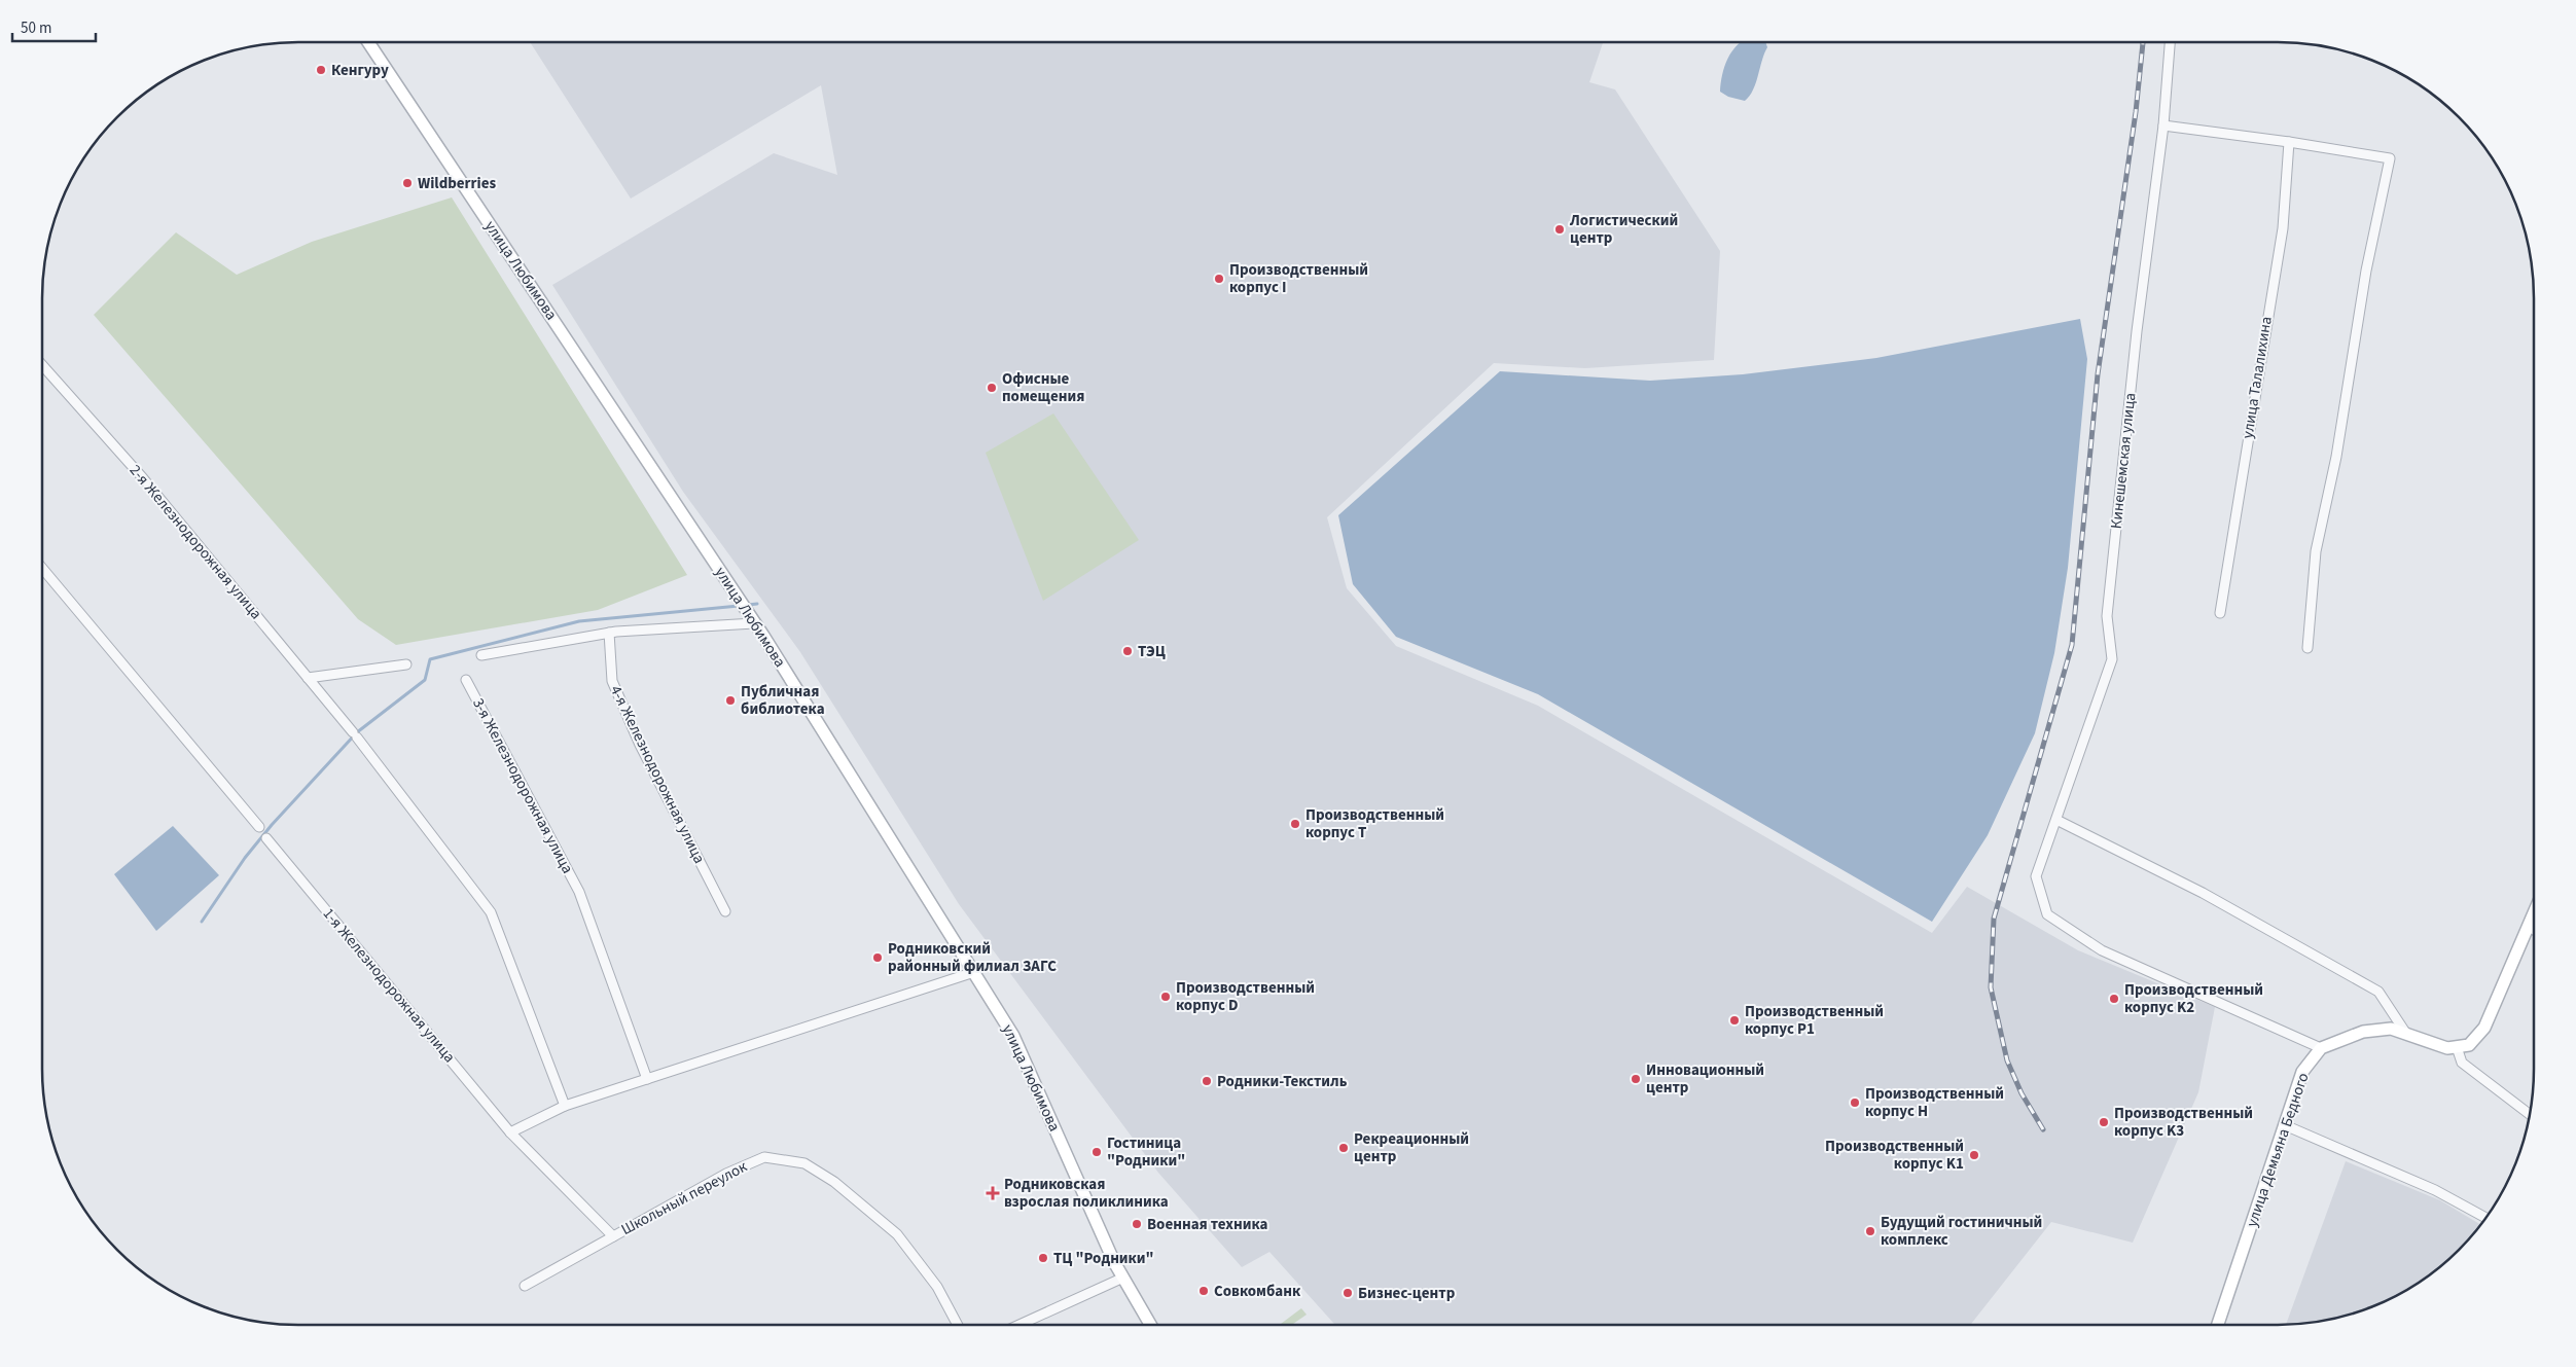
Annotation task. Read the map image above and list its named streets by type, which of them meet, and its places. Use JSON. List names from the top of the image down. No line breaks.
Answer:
{"streets":{"main road":["улица Любимова","улица Демьяна Бедного"],"street":["улица Талалихина","Кинешемская улица","2-я Железнодорожная улица","4-я Железнодорожная улица","3-я Железнодорожная улица","1-я Железнодорожная улица","Школьный переулок"]},"crossings":[["Кинешемская улица","улица Демьяна Бедного"],["1-я Железнодорожная улица","Школьный переулок"]],"places":{"other":["Кенгуру","Wildberries","Логистический центр","Производственный корпус I","Офисные помещения","ТЭЦ","Публичная библиотека","Производственный корпус T","Родниковский районный филиал ЗАГС","Производственный корпус D","Производственный корпус K2","Производственный корпус P1","Инновационный центр","Родники-Текстиль","Производственный корпус H","Производственный корпус K3","Рекреационный центр","Гостиница \"Родники\"","Производственный корпус K1","Военная техника","Будущий гостиничный комплекс","ТЦ \"Родники\"","Совкомбанк","Бизнес-центр"],"health":["Родниковская взрослая поликлиника"]},"scale_bar":"50 m"}
